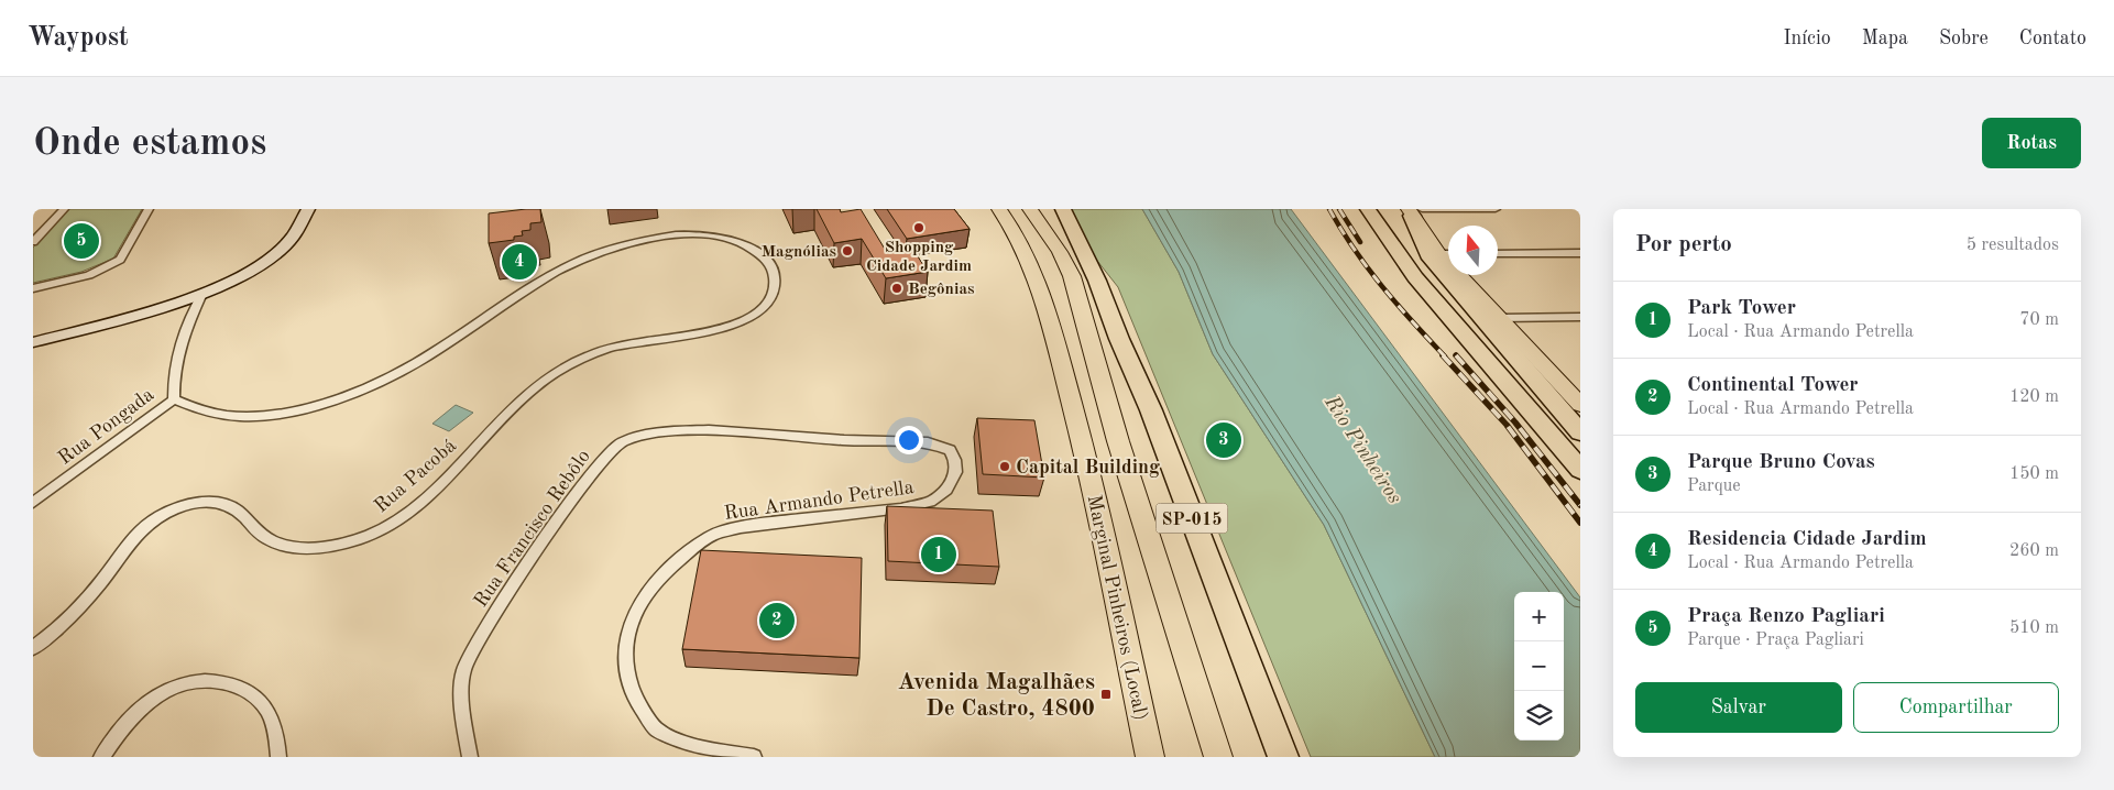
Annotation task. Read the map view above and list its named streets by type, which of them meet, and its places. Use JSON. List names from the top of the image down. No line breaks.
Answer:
{"streets":{"highway":["SP-015","Marginal Pinheiros (Local)"],"street":["Rua Pongada","Rua Pacobá","Rua Armando Petrella","Rua Francisco Rebôlo"]},"crossings":[["Rua Pongada","Rua Pacobá"],["Rua Armando Petrella","Rua Francisco Rebôlo"]],"water":["Rio Pinheiros"],"places":{"other":["Shopping Cidade Jardim","Magnólias","Begônias","Capital Building"],"transit":["Avenida Magalhães De Castro, 4800"]},"north":"top","page":{"header":"Waypost","nav":["Início","Mapa","Sobre","Contato"],"buttons":["Rotas",["Salvar","Compartilhar"]],"title":"Onde estamos","heading":["Por perto","5 resultados"],"pins":["5","4","3","1","2"],"list":[{"mark":"1","name":"Park Tower","note":"Local · Rua Armando Petrella","value":"70 m"},{"mark":"2","name":"Continental Tower","note":"Local · Rua Armando Petrella","value":"120 m"},{"mark":"3","name":"Parque Bruno Covas","note":"Parque","value":"150 m"},{"mark":"4","name":"Residencia Cidade Jardim","note":"Local · Rua Armando Petrella","value":"260 m"},{"mark":"5","name":"Praça Renzo Pagliari","note":"Parque · Praça Pagliari","value":"510 m"}],"map_buttons":["+","−"]}}
